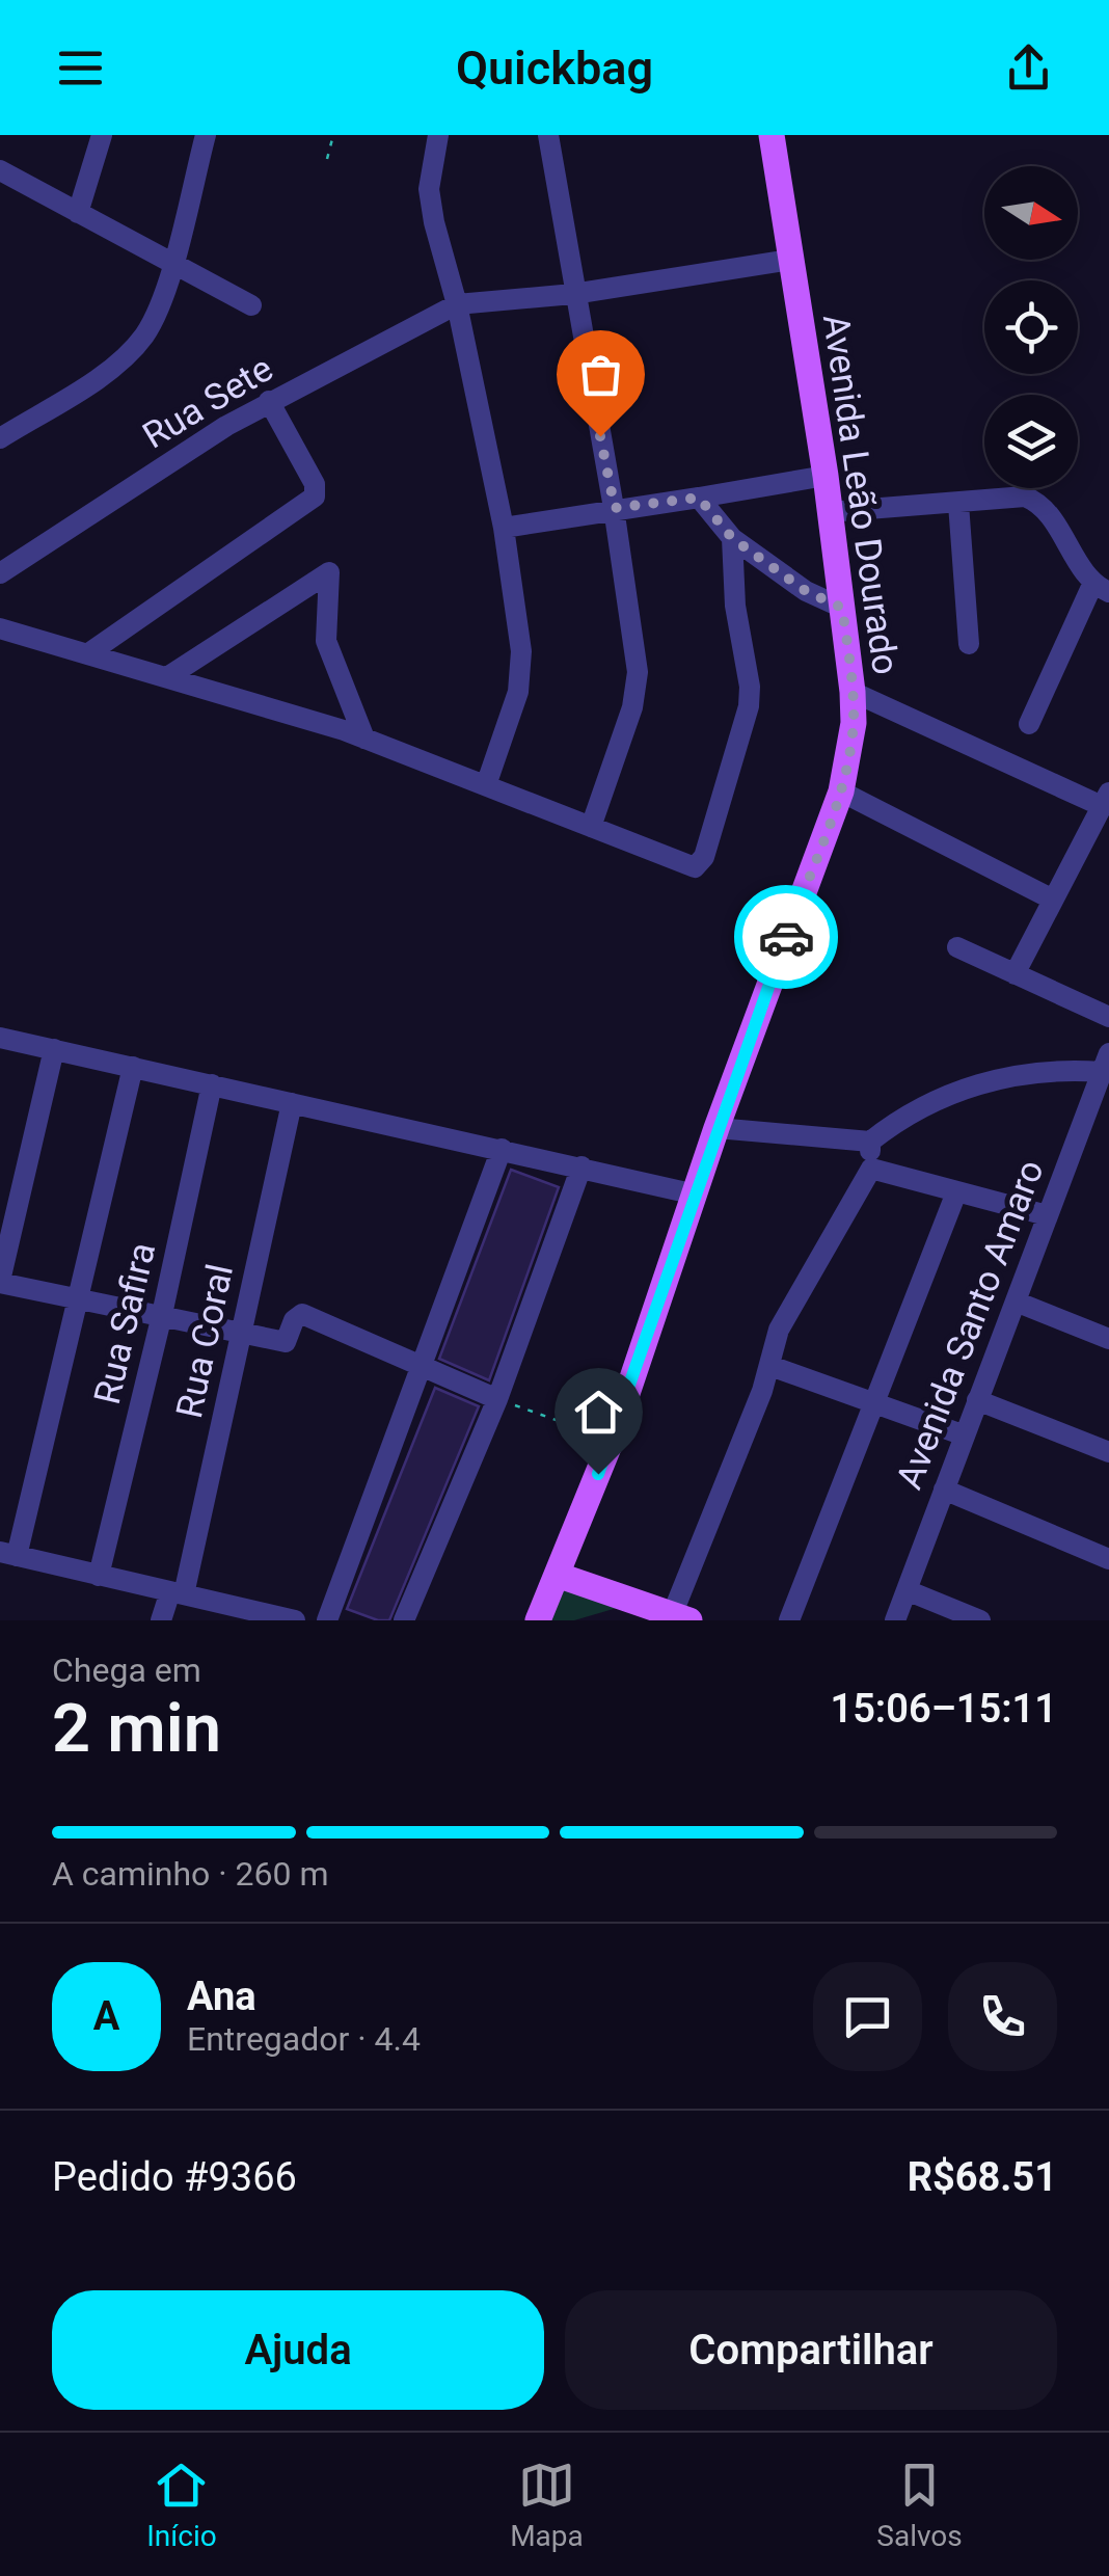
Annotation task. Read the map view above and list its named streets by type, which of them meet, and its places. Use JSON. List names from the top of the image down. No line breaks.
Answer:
{"streets":{"main road":["Avenida Leão Dourado"],"street":["Rua Sete","Rua Safira","Avenida Santo Amaro","Rua Coral"]},"north":"right","page":{"header":"Quickbag","heading":["2 min","Chega em","15:06–15:11"],"panel":["Ana","Entregador · 4.4","Pedido #9366","R$68.51"],"bar":"A caminho · 260 m","round":"A","buttons":["Ajuda","Compartilhar"],"tabs":["Início","Mapa","Salvos"]}}
